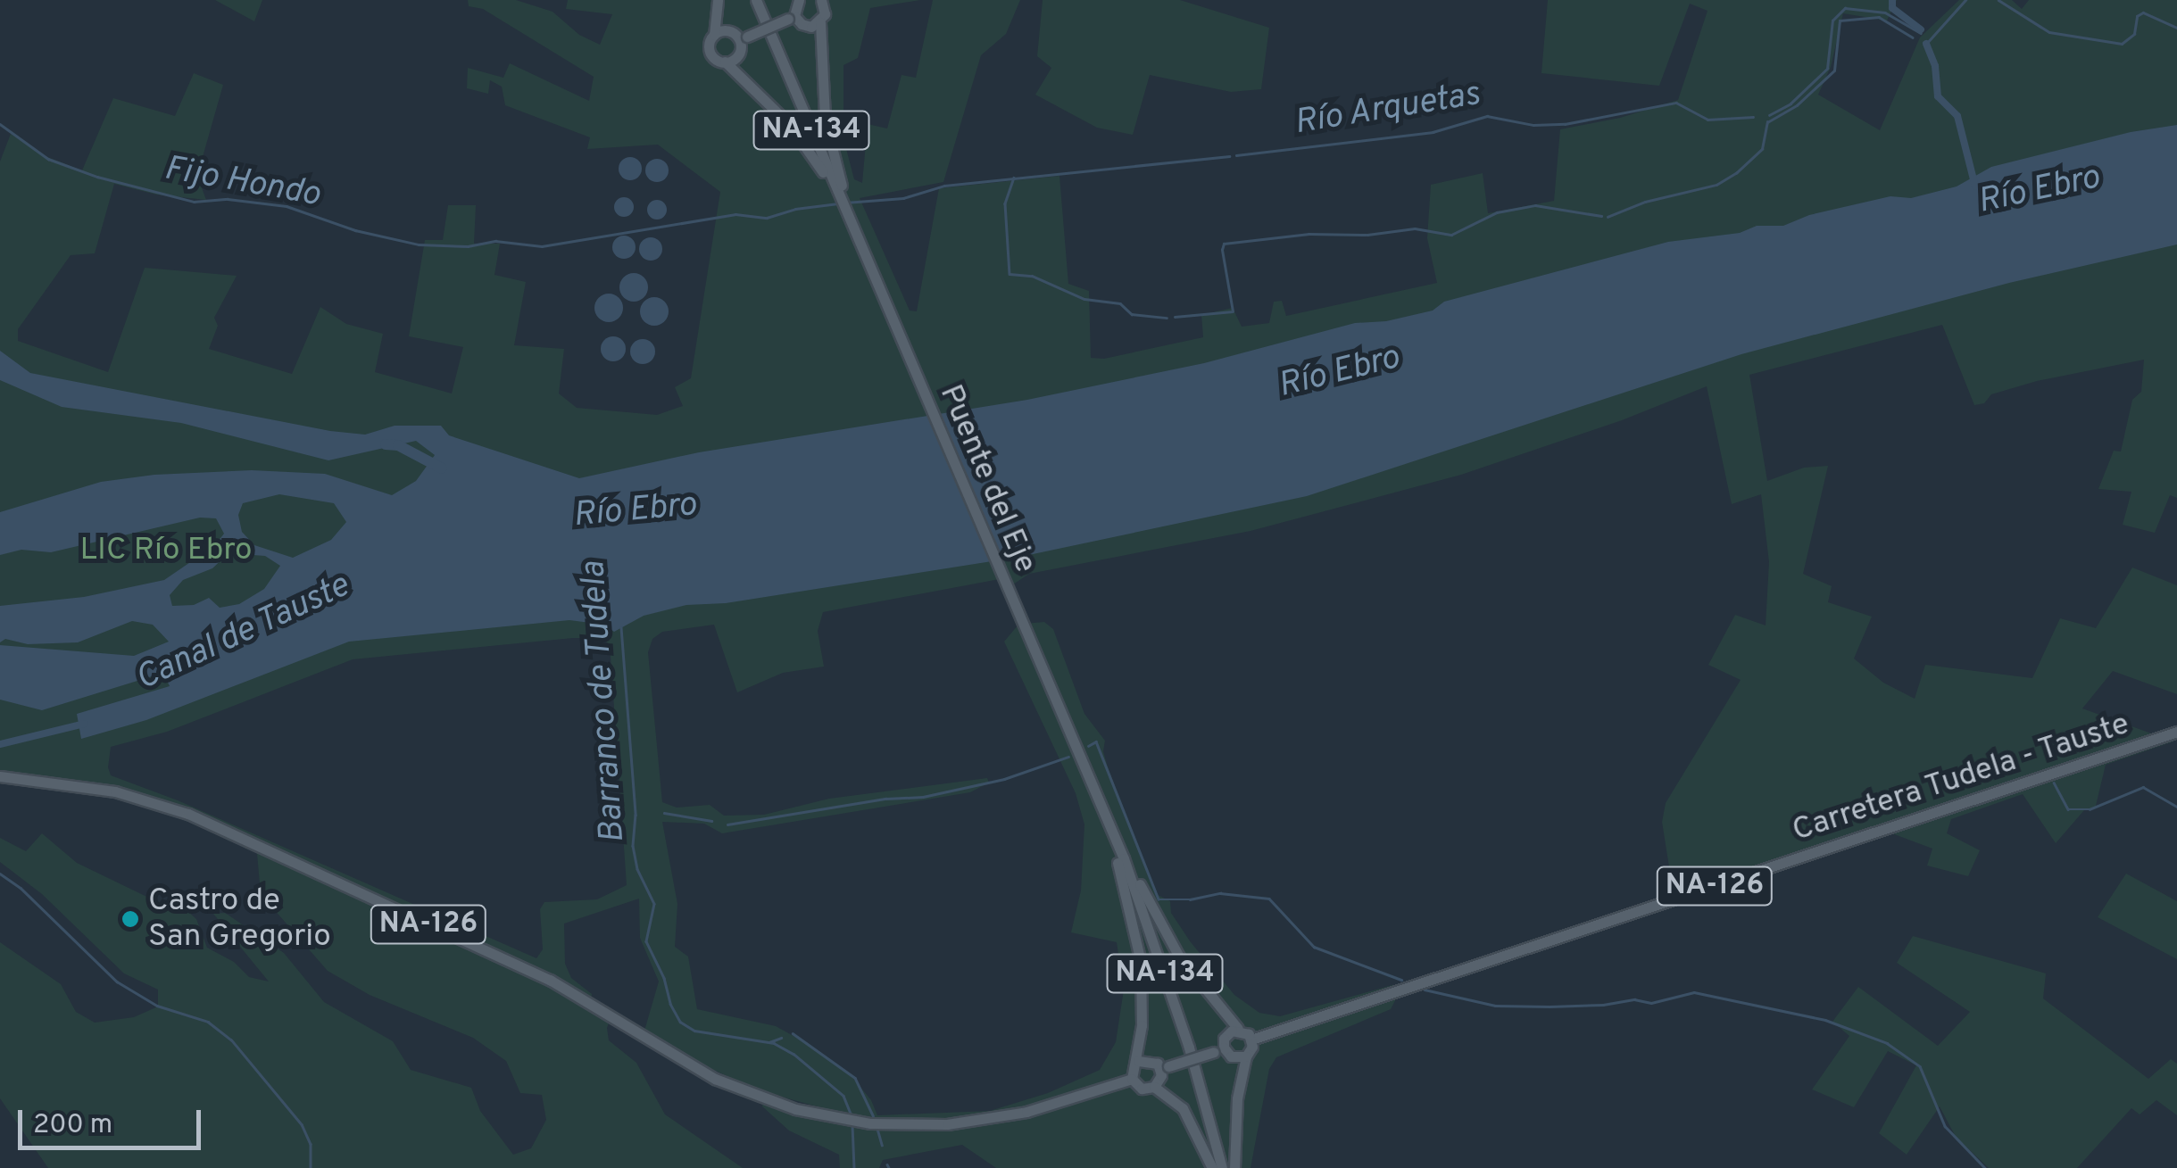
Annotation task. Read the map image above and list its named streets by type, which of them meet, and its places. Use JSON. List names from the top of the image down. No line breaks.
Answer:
{"streets":{"main road":["NA-134","Puente del Eje","Carretera Tudela - Tauste","NA-126"]},"crossings":[["NA-134","Puente del Eje"]],"water":["Río Arquetas","Fijo Hondo","Río Ebro","Canal de Tauste","Barranco de Tudela"],"parks":["LIC Río Ebro"],"places":["Castro de San Gregorio"],"scale_bar":"200 m"}
